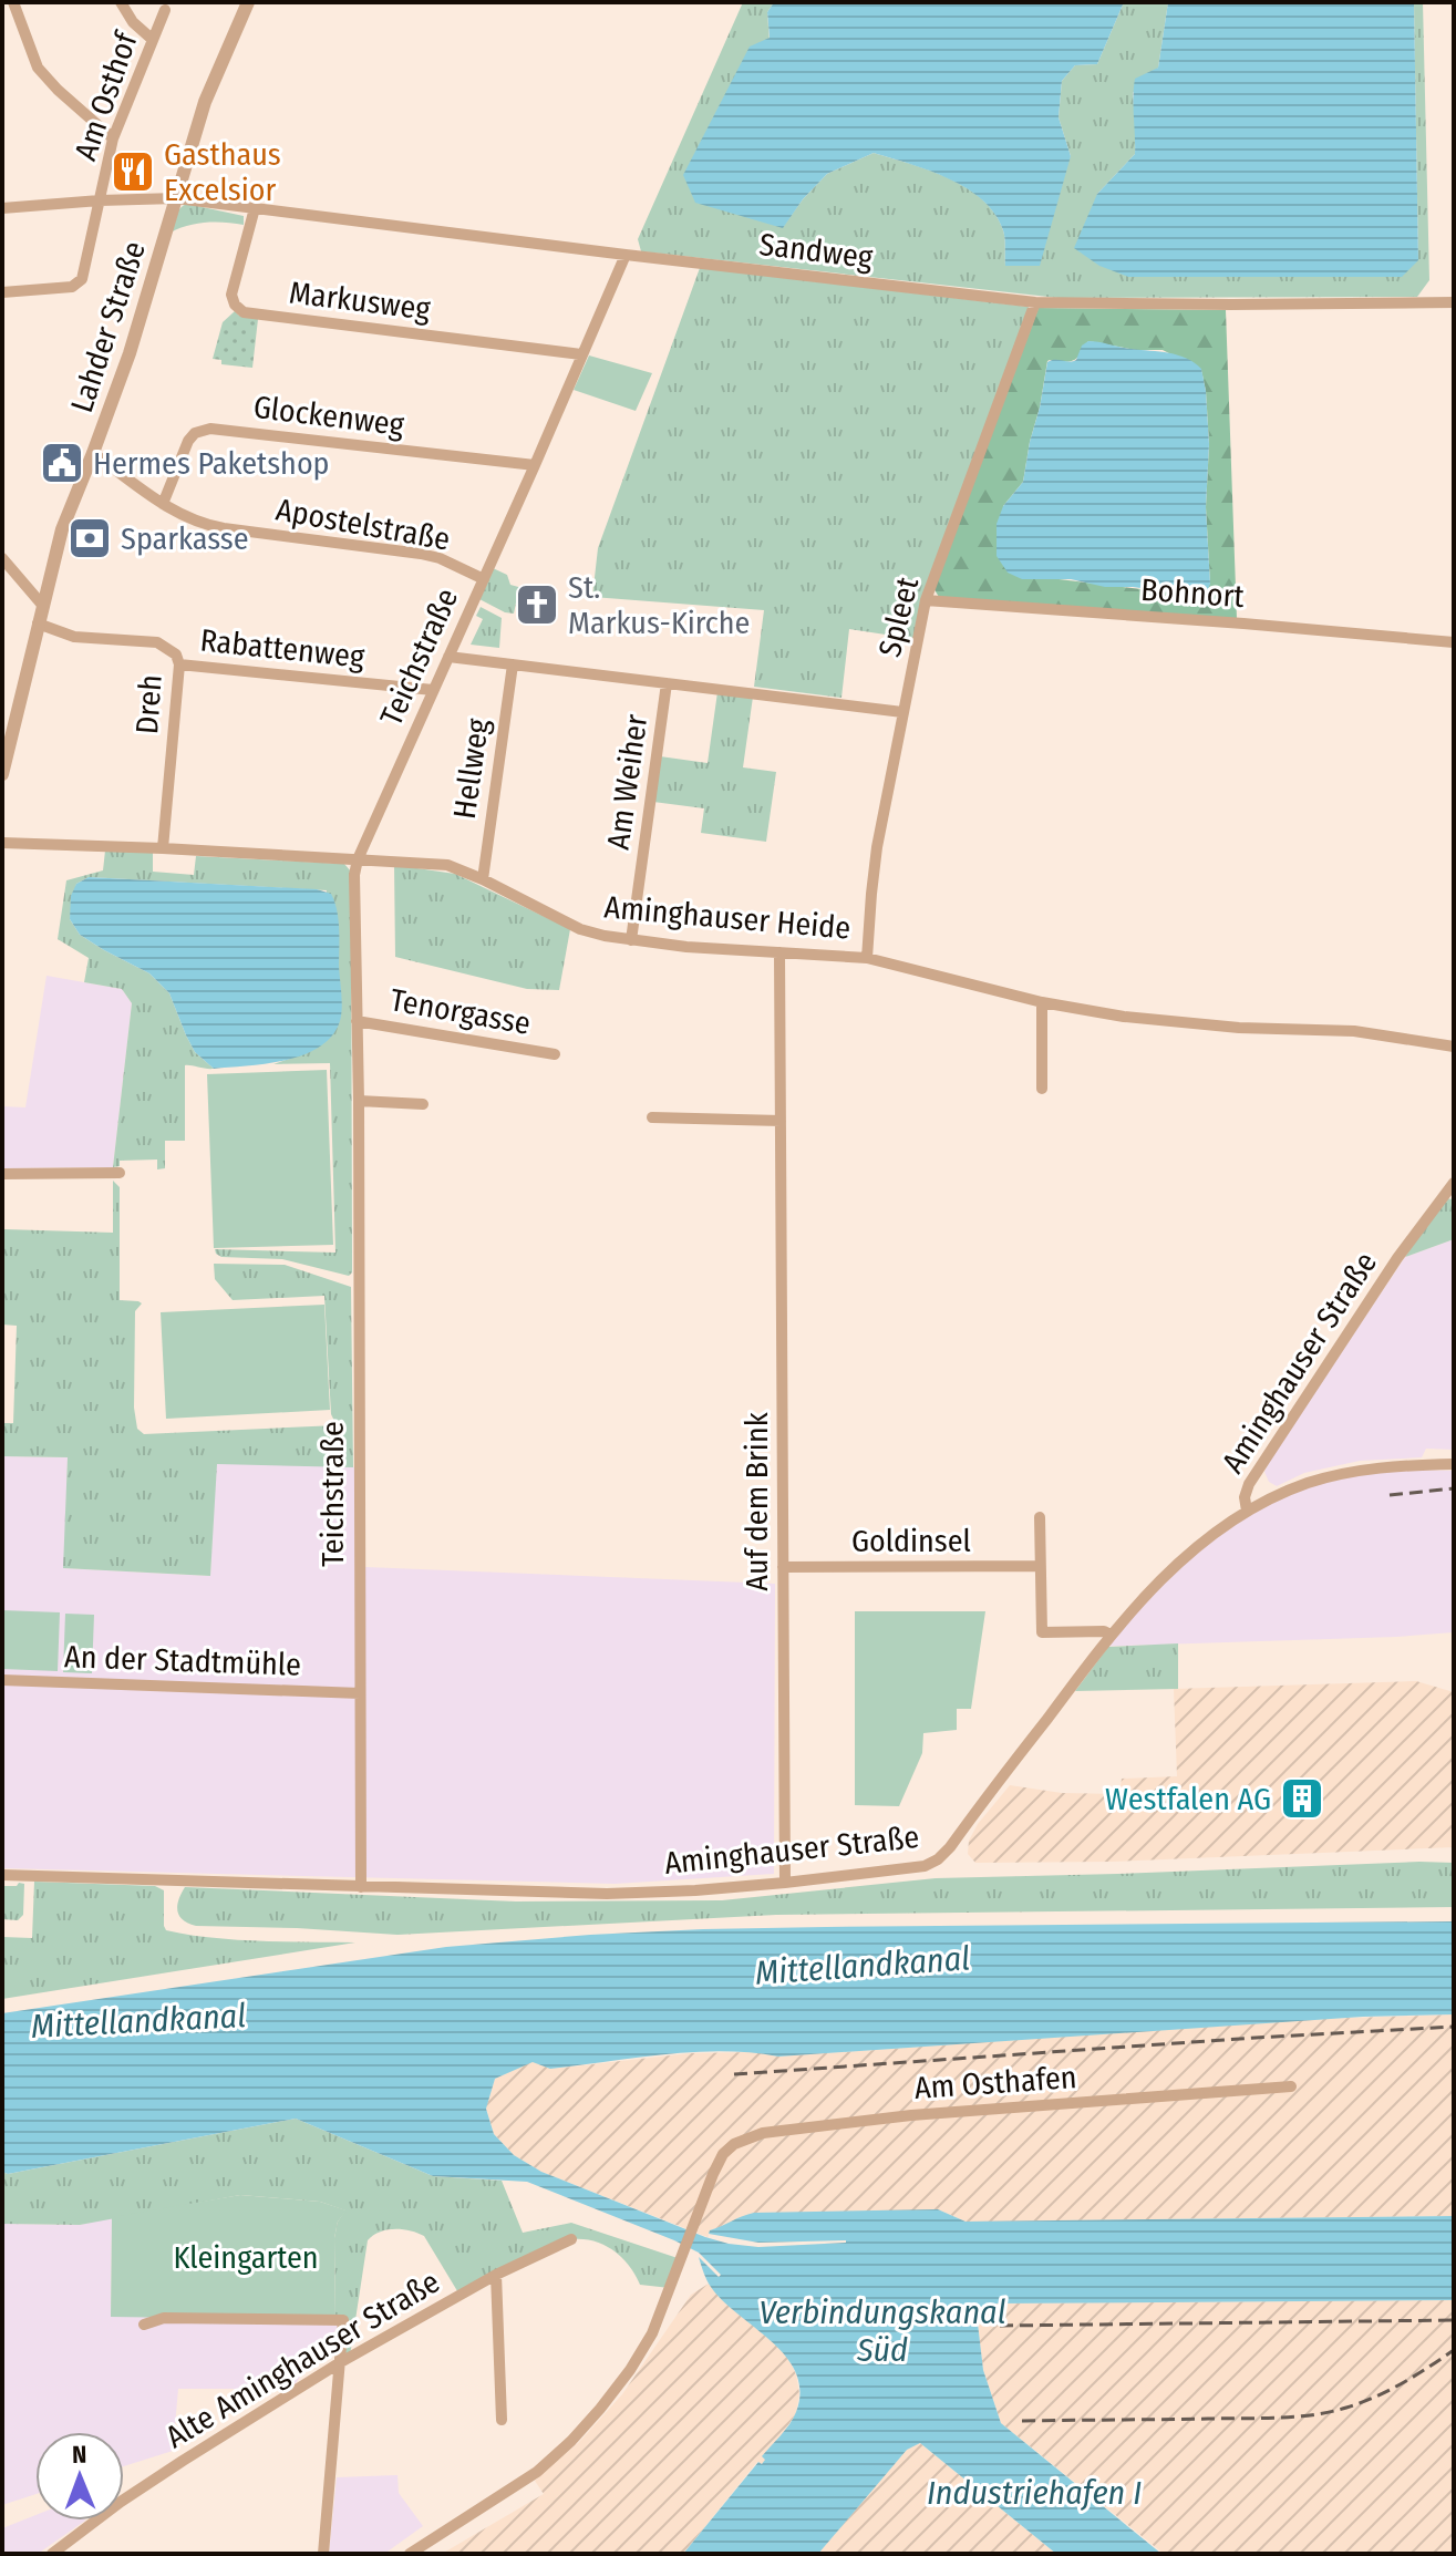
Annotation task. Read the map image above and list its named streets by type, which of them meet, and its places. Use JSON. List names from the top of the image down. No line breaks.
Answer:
{"streets":{"street":["Am Osthof","Sandweg","Markusweg","Lahder Straße","Glockenweg","Apostelstraße","Bohnort","Spleet","Rabattenweg","Teichstraße","Dreh","Hellweg","Am Weiher","Aminghauser Heide","Tenorgasse","Aminghauser Straße","Auf dem Brink","Goldinsel","An der Stadtmühle","Am Osthafen","Alte Aminghauser Straße"]},"crossings":[["Am Osthof","Sandweg"],["Sandweg","Markusweg"],["Sandweg","Lahder Straße"],["Sandweg","Spleet"],["Sandweg","Teichstraße"],["Markusweg","Teichstraße"],["Lahder Straße","Apostelstraße"],["Lahder Straße","Dreh"],["Glockenweg","Apostelstraße"],["Glockenweg","Teichstraße"],["Apostelstraße","Teichstraße"],["Bohnort","Spleet"],["Spleet","Aminghauser Heide"],["Rabattenweg","Teichstraße"],["Rabattenweg","Dreh"],["Teichstraße","Aminghauser Heide"],["Teichstraße","Tenorgasse"],["Teichstraße","Aminghauser Straße"],["Teichstraße","An der Stadtmühle"],["Dreh","Aminghauser Heide"],["Hellweg","Aminghauser Heide"],["Am Weiher","Aminghauser Heide"],["Aminghauser Heide","Auf dem Brink"],["Aminghauser Straße","Auf dem Brink"],["Auf dem Brink","Goldinsel"]],"water":["Mittellandkanal","Verbindungskanal Süd","Industriehafen I"],"parks":["Kleingarten"],"places":{"restaurant":["Gasthaus Excelsior"],"public building":["Hermes Paketshop"],"bank":["Sparkasse"],"church":["St. Markus-Kirche"],"building":["Westfalen AG"]},"north":"top"}
